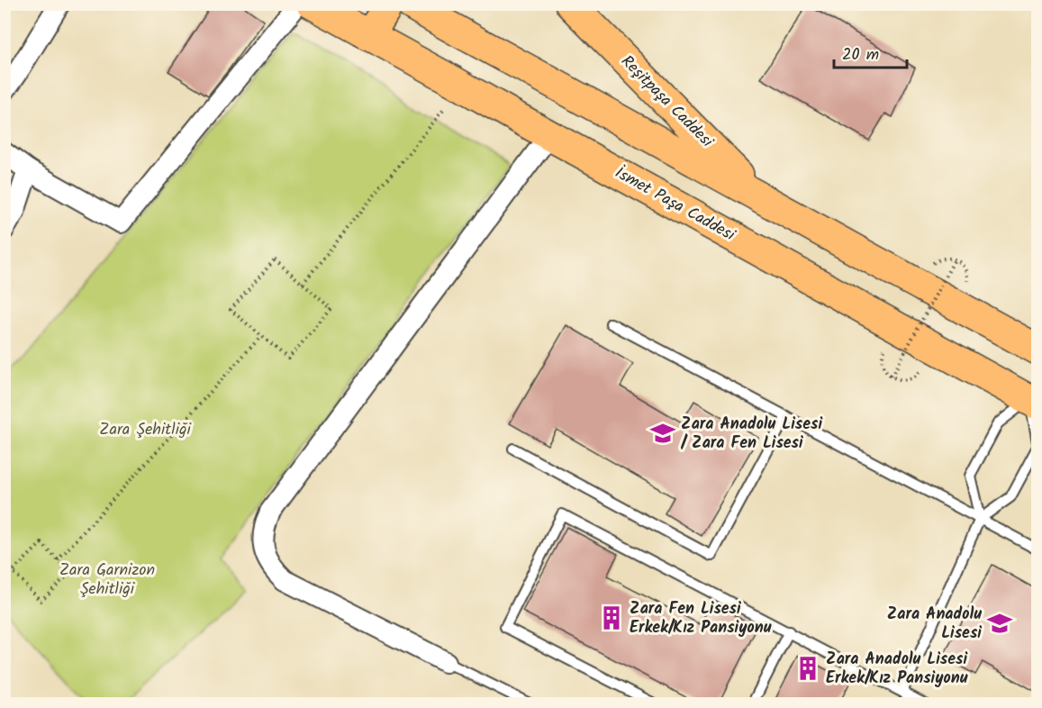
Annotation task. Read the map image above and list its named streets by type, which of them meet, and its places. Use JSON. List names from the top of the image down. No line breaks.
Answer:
{"streets":{"highway":["Reşitpaşa Caddesi","İsmet Paşa Caddesi"]},"parks":["Zara Şehitliği","Zara Garnizon Şehitliği"],"places":{"school or university":["Zara Anadolu Lisesi / Zara Fen Lisesi","Zara Anadolu Lisesi"],"building":["Zara Fen Lisesi Erkek/Kız Pansiyonu","Zara Anadolu Lisesi Erkek/Kız Pansiyonu"]},"scale_bar":"20 m"}
